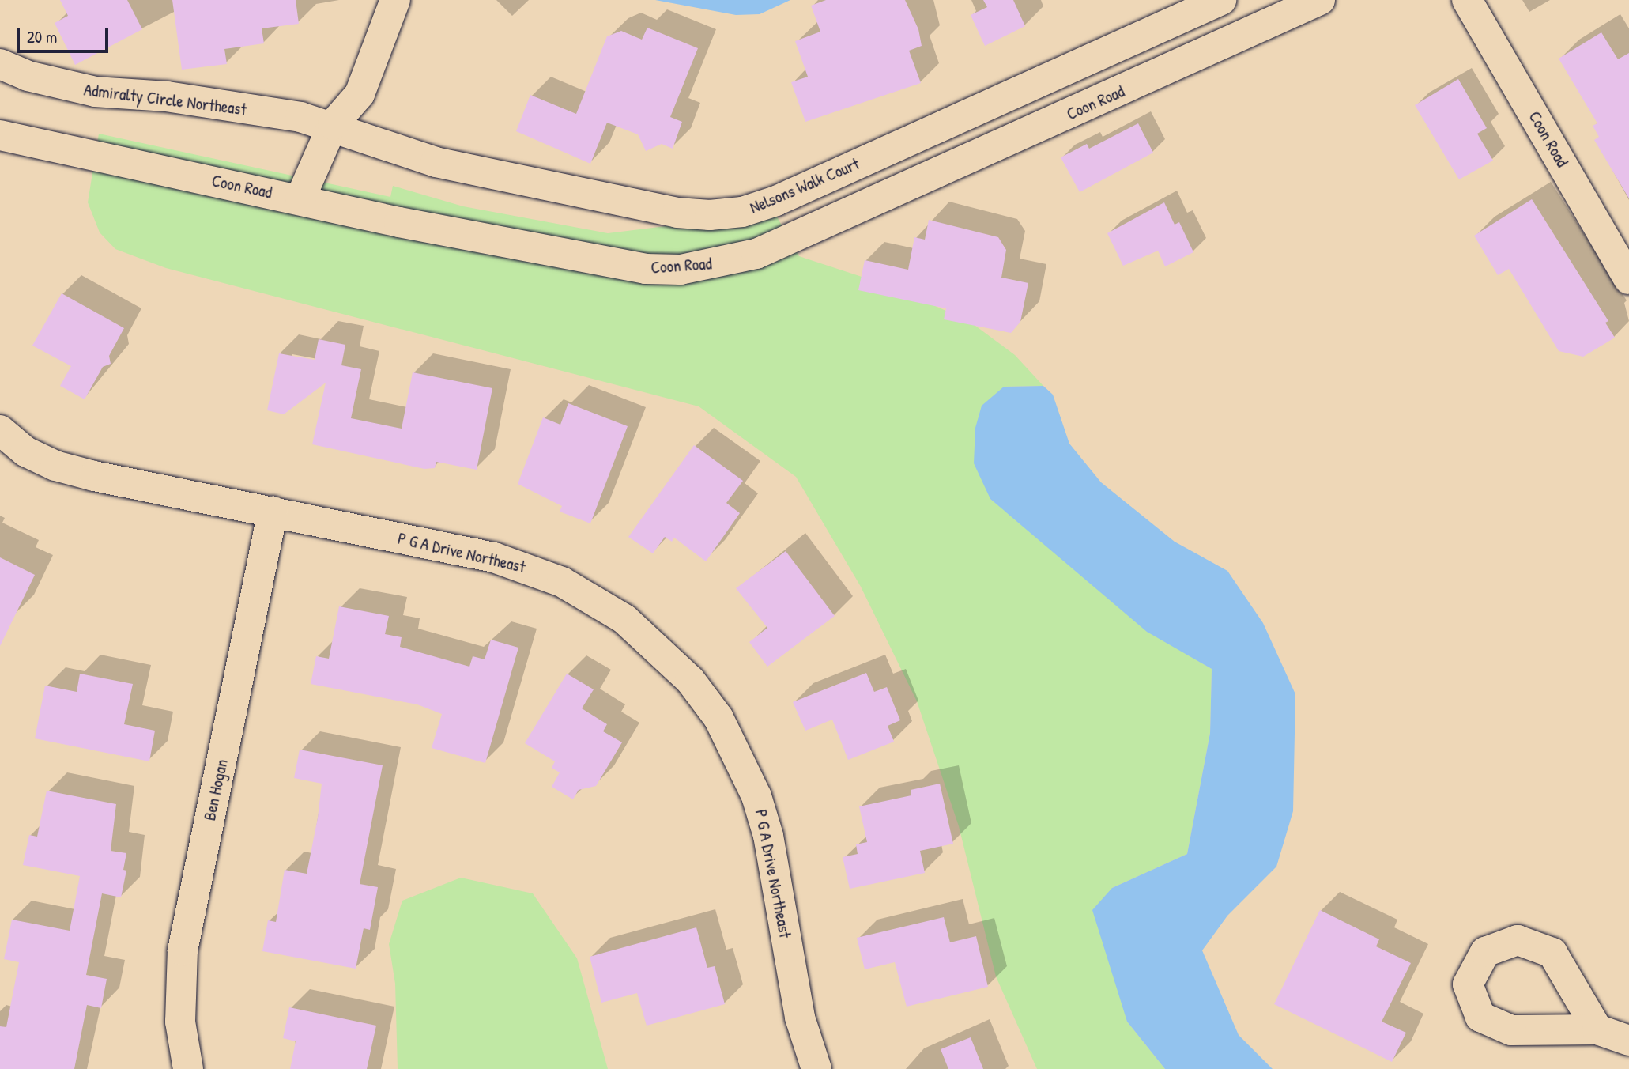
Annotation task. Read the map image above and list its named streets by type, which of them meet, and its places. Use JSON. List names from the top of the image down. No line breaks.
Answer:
{"streets":{"street":["Admiralty Circle Northeast","Coon Road","Nelsons Walk Court","P G A Drive Northeast","Ben Hogan"]},"crossings":[["Admiralty Circle Northeast","Nelsons Walk Court"],["P G A Drive Northeast","Ben Hogan"]],"scale_bar":"20 m"}
